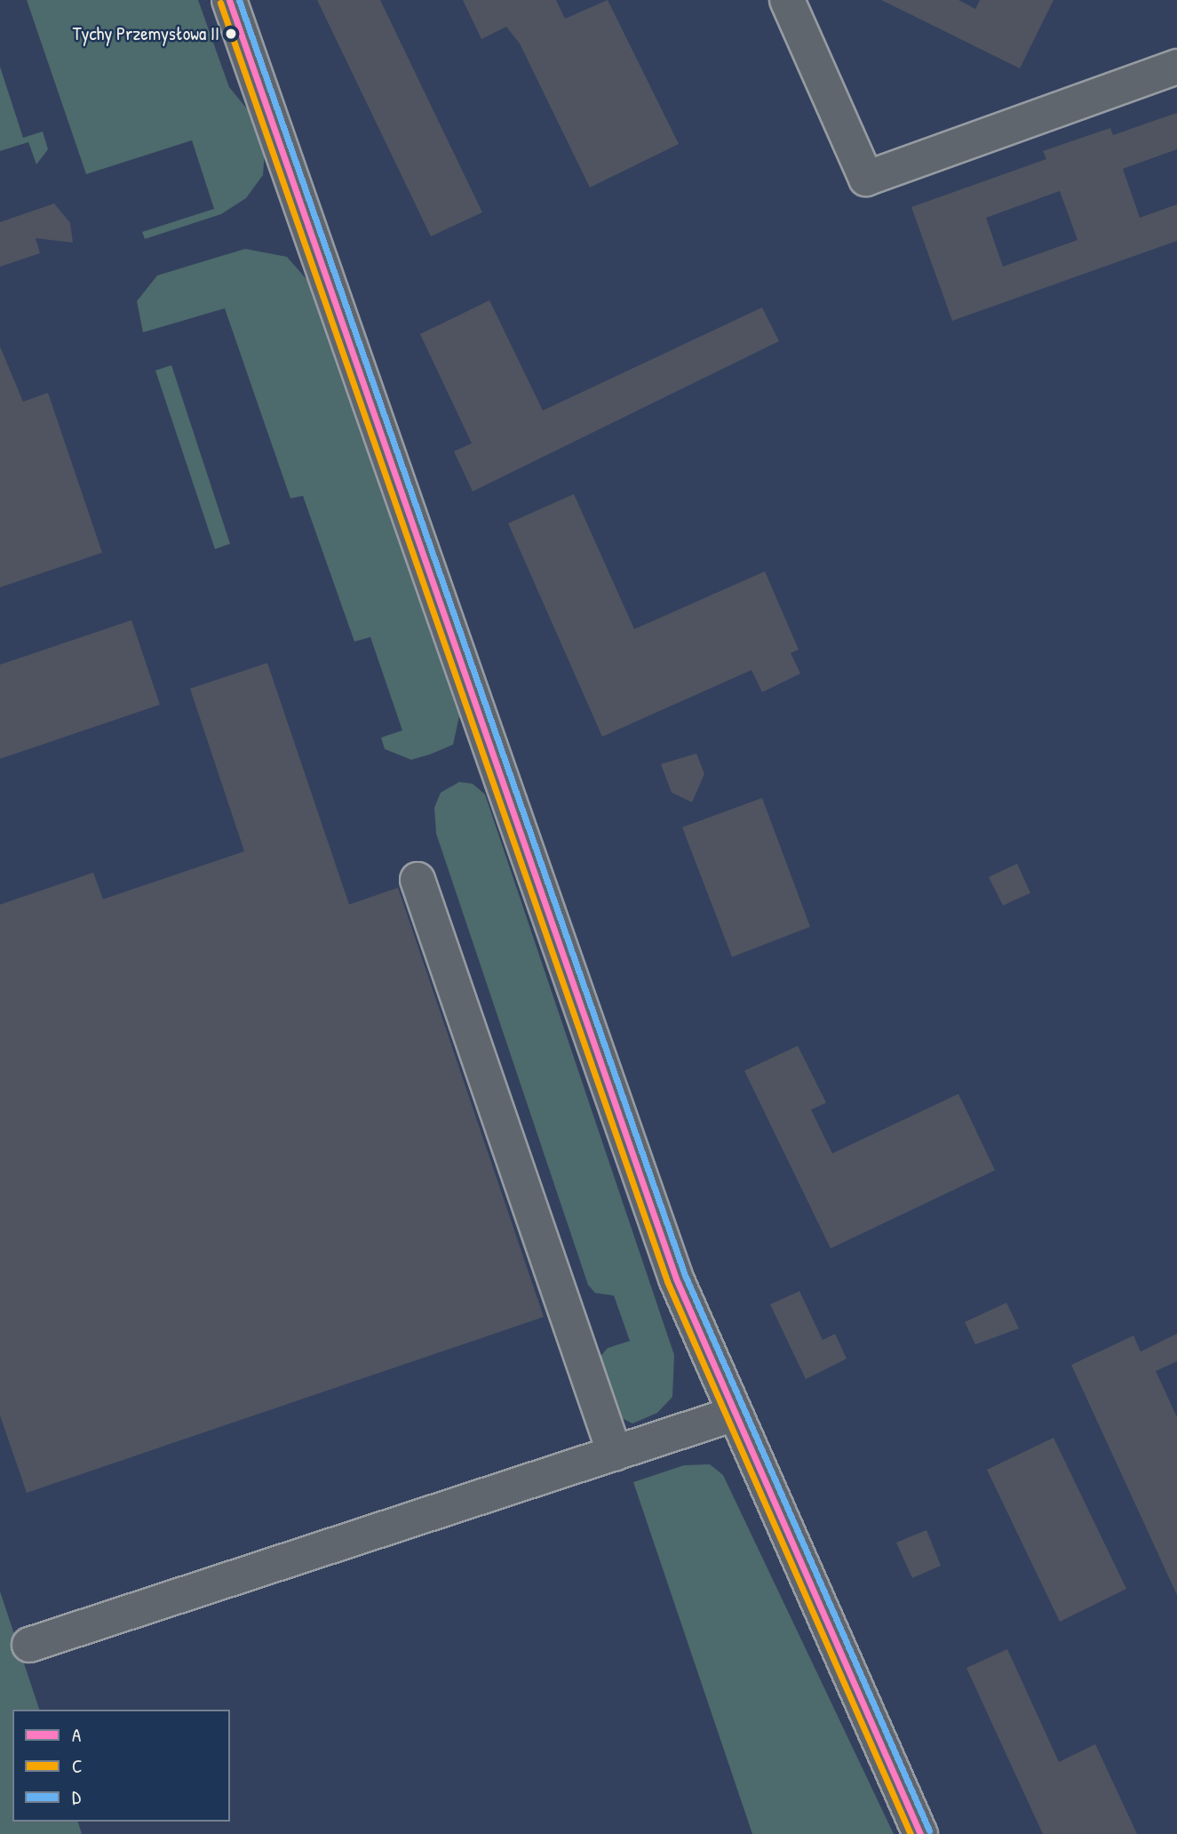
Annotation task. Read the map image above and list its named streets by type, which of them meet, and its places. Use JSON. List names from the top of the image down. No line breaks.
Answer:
{"places":["Tychy Przemysłowa II"],"lines":["transit line A","transit line D","transit line C"],"legend":["A","C","D"]}
